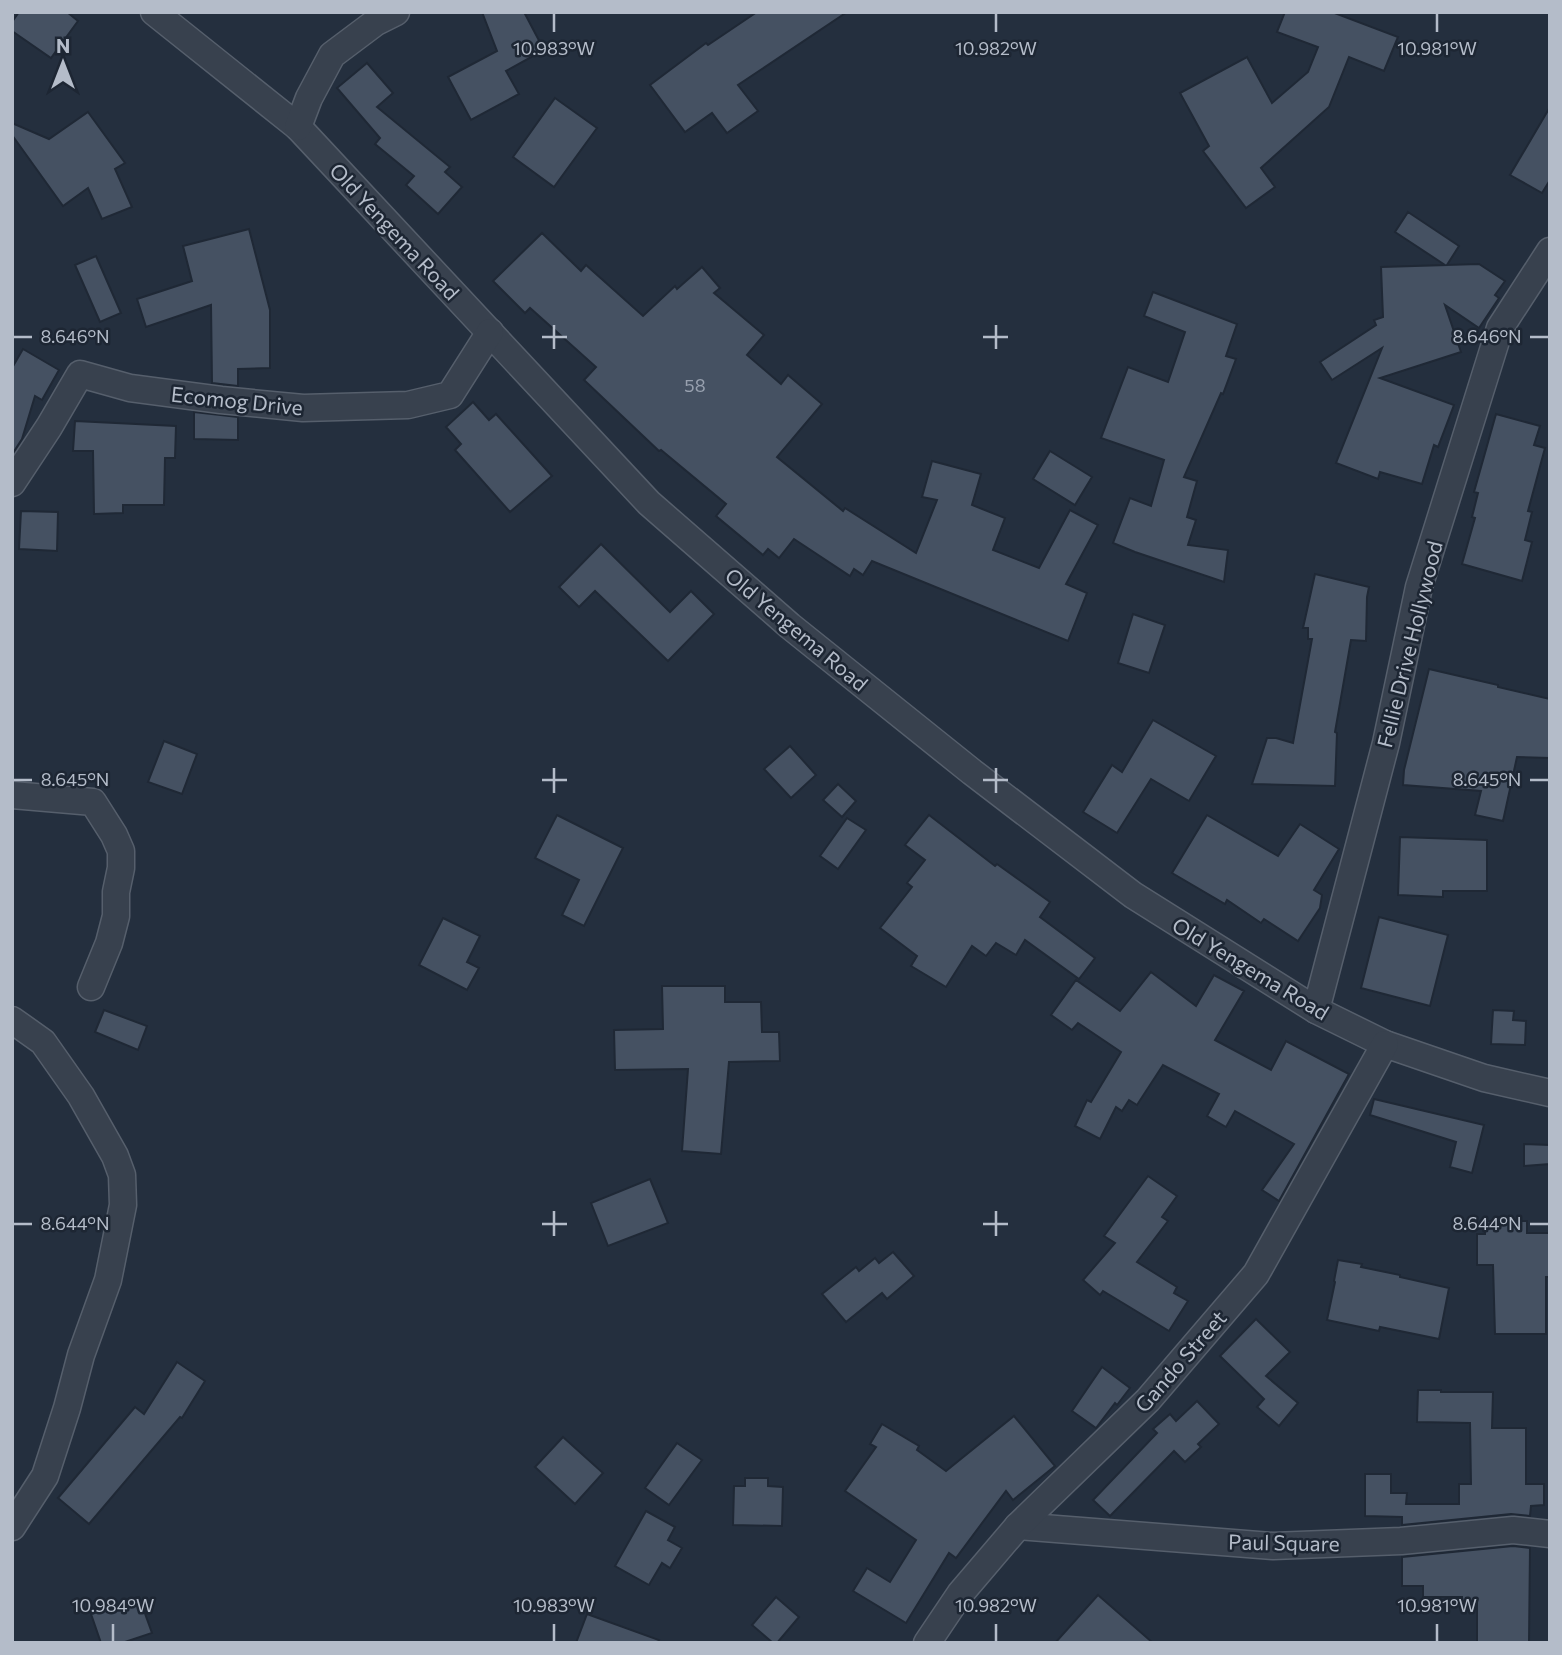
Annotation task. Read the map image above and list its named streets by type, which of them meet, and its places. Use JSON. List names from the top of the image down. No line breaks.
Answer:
{"streets":{"street":["Old Yengema Road","Ecomog Drive","Fellie Drive Hollywood","Gando Street","Paul Square"]},"crossings":[["Old Yengema Road","Ecomog Drive"],["Old Yengema Road","Fellie Drive Hollywood"],["Old Yengema Road","Gando Street"],["Gando Street","Paul Square"]],"house_numbers":["58"],"north":"top","coordinates":["10.983°W","10.982°W","10.981°W","8.646°N","8.645°N","8.644°N","10.984°W"]}
